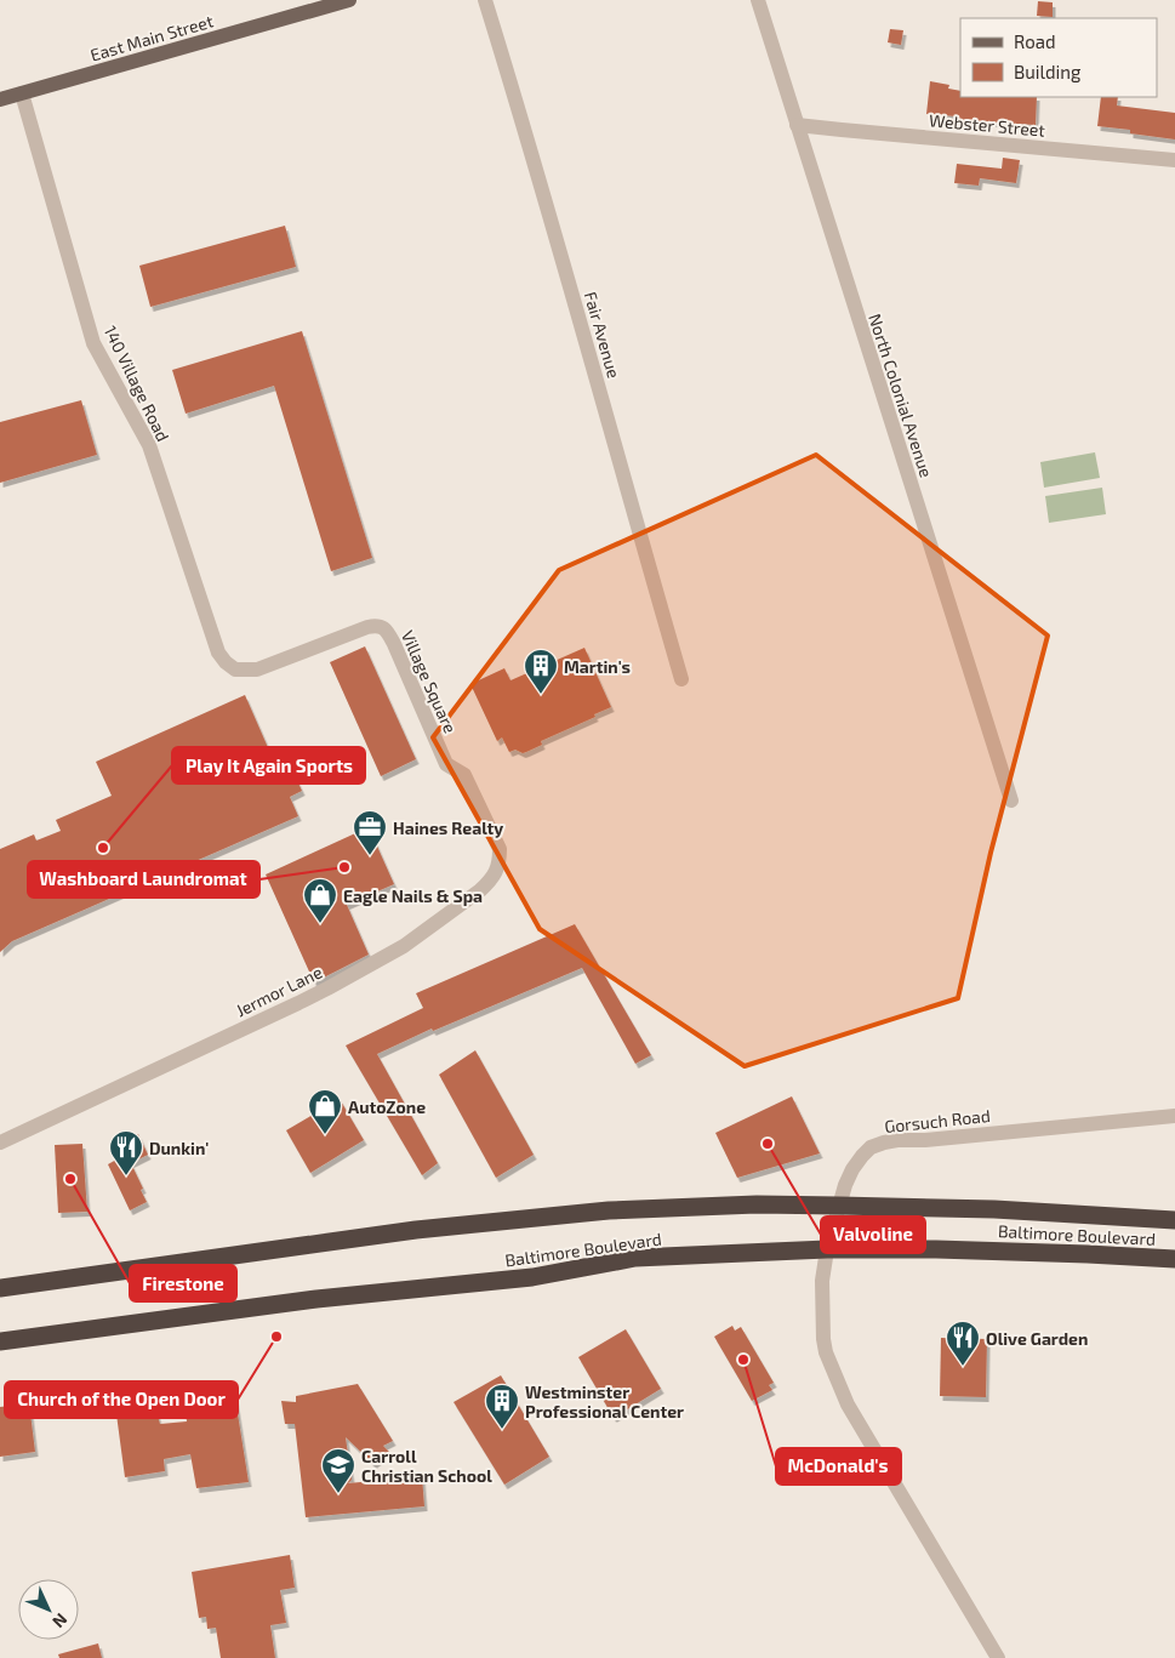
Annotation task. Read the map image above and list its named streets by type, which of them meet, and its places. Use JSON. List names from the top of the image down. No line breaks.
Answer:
{"streets":{"highway":["Baltimore Boulevard"],"main road":["East Main Street"],"street":["Webster Street","Fair Avenue","140 Village Road","North Colonial Avenue","Village Square","Jermor Lane","Gorsuch Road"]},"crossings":[["East Main Street","140 Village Road"],["Webster Street","North Colonial Avenue"],["140 Village Road","Village Square"],["Village Square","Jermor Lane"],["Gorsuch Road","Baltimore Boulevard"]],"places":{"building":["Martin's","Westminster Professional Center"],"other":["Play It Again Sports","Washboard Laundromat","Valvoline","Firestone","Church of the Open Door","McDonald's"],"office":["Haines Realty"],"shop":["Eagle Nails & Spa","AutoZone"],"restaurant":["Dunkin'","Olive Garden"],"school or university":["Carroll Christian School"]},"legend":["Road","Building"],"north":"bottom right"}
